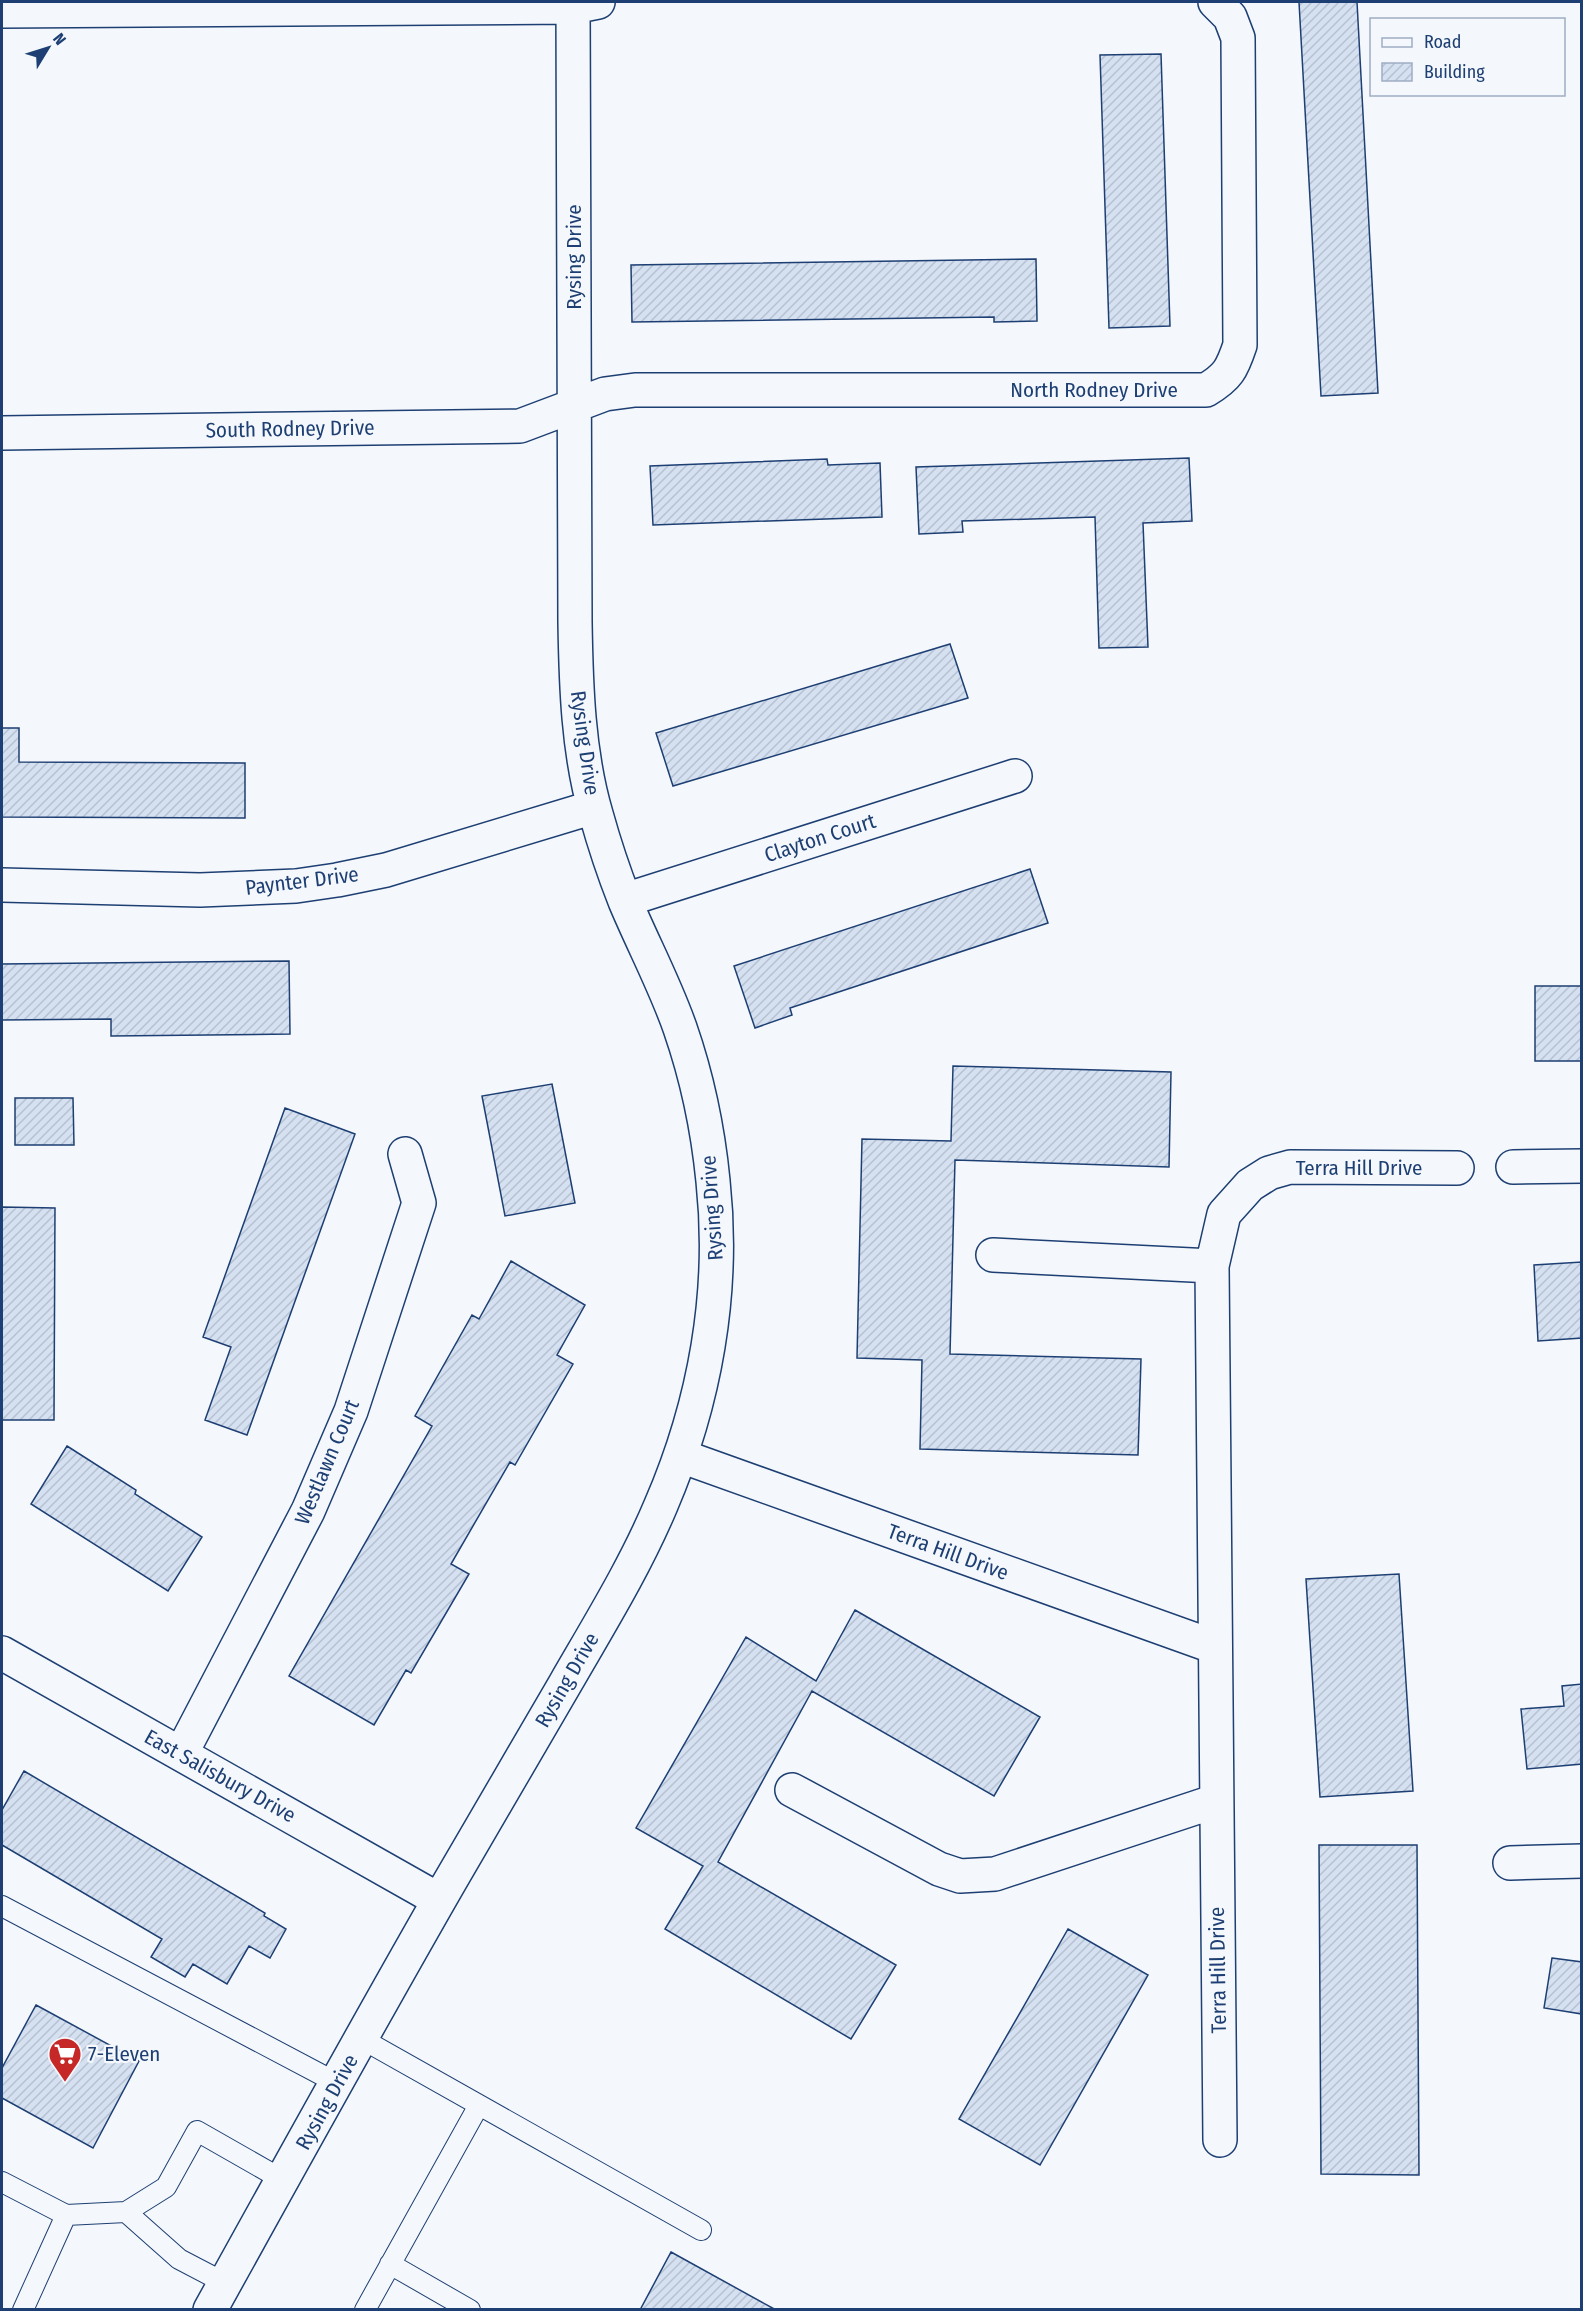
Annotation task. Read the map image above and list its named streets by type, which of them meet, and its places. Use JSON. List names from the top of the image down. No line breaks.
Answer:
{"streets":{"street":["Rysing Drive","North Rodney Drive","South Rodney Drive","Clayton Court","Paynter Drive","Terra Hill Drive","Westlawn Court","East Salisbury Drive"]},"crossings":[["Rysing Drive","North Rodney Drive"],["Rysing Drive","South Rodney Drive"],["Rysing Drive","Clayton Court"],["Rysing Drive","Paynter Drive"],["Rysing Drive","Terra Hill Drive"],["Rysing Drive","East Salisbury Drive"],["North Rodney Drive","South Rodney Drive"],["Westlawn Court","East Salisbury Drive"]],"places":{"supermarket":["7-Eleven"]},"legend":["Road","Building"],"north":"top right"}
